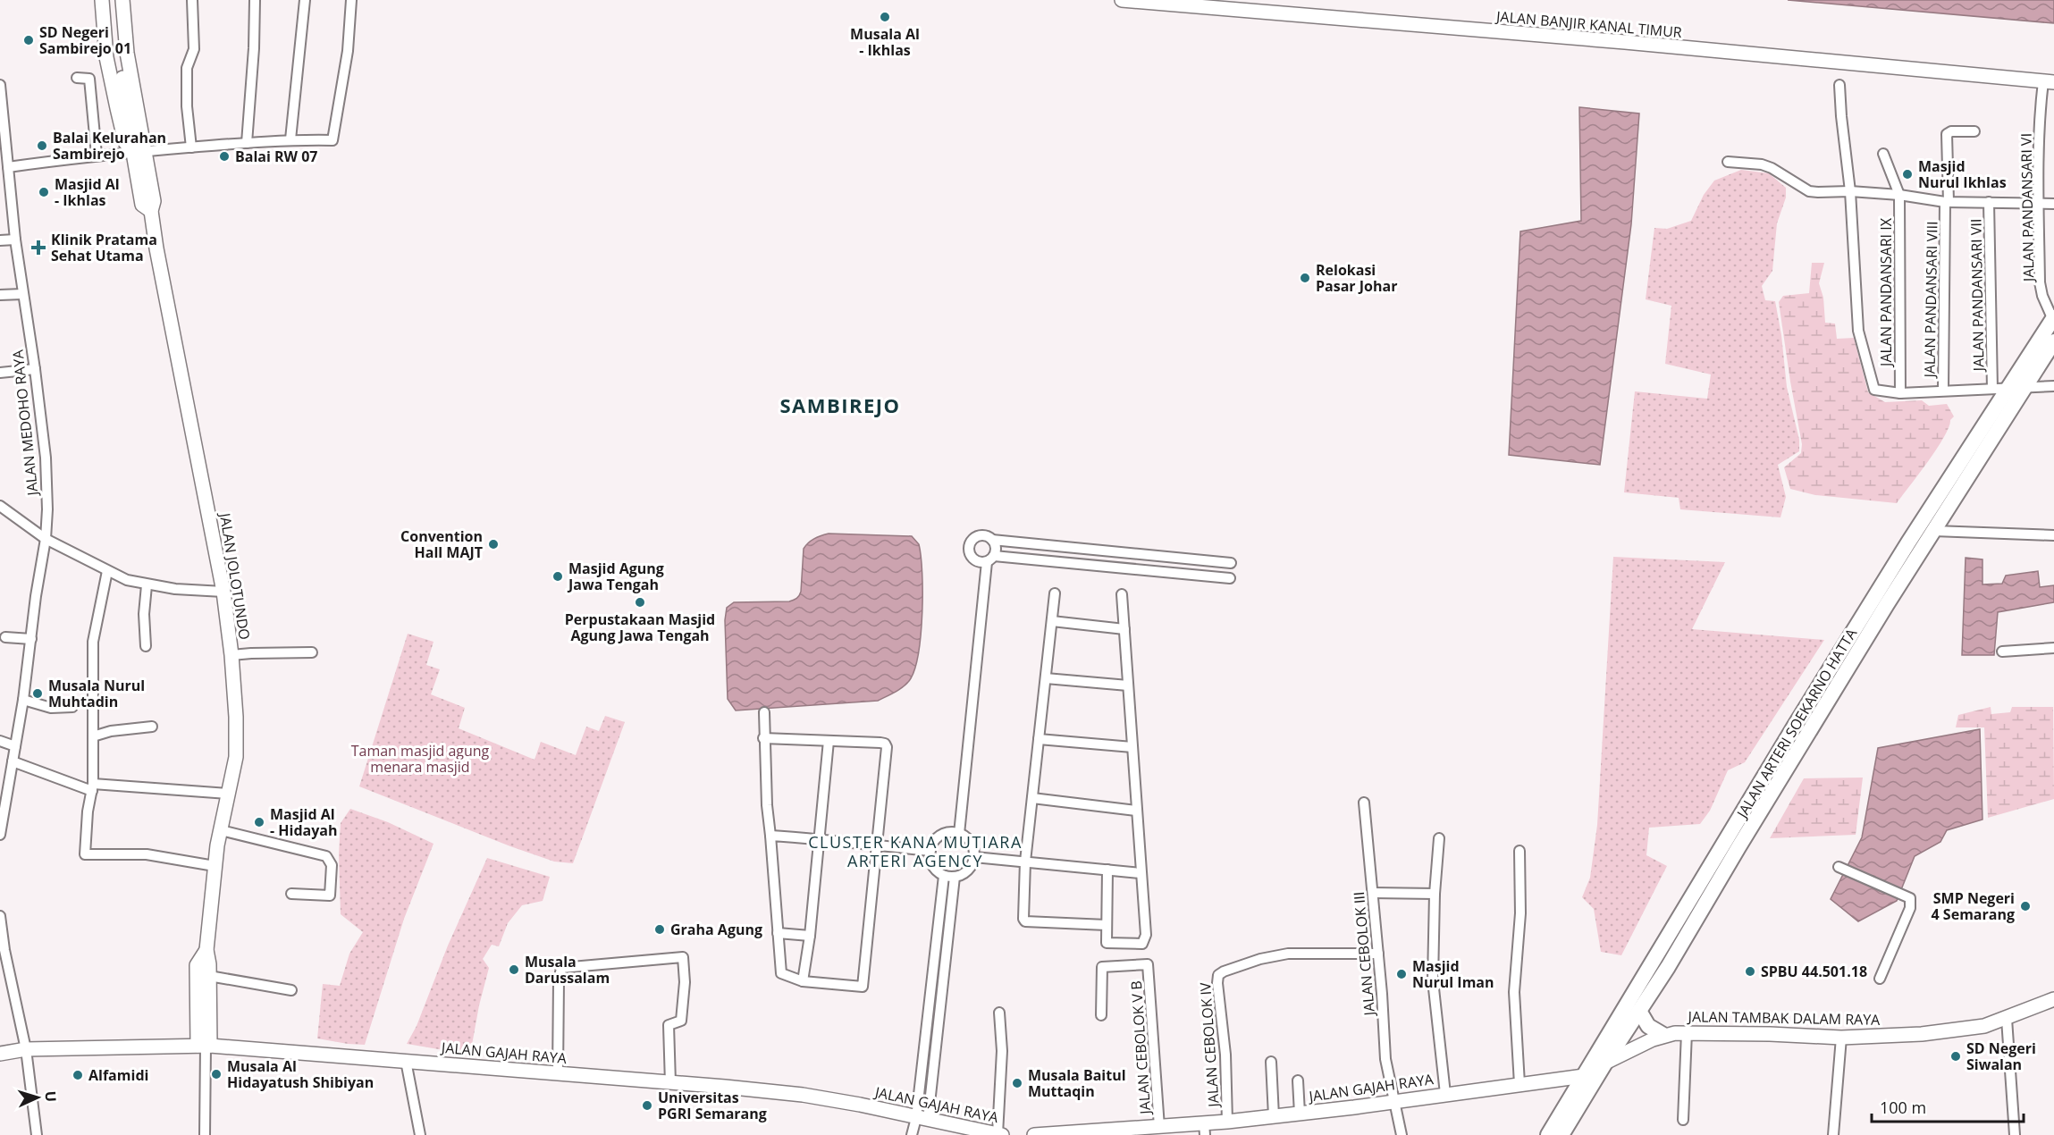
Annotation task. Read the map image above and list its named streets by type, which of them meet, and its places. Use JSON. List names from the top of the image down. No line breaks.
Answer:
{"streets":{"main road":["JALAN BANJIR KANAL TIMUR","JALAN JOLOTUNDO","JALAN ARTERI SOEKARNO HATTA","JALAN TAMBAK DALAM RAYA","JALAN GAJAH RAYA"],"street":["JALAN PANDANSARI VI","JALAN PANDANSARI IX","JALAN PANDANSARI VII","JALAN PANDANSARI VIII","JALAN MEDOHO RAYA","JALAN CEBOLOK III","JALAN CEBOLOK IV","JALAN CEBOLOK V B"]},"crossings":[["JALAN BANJIR KANAL TIMUR","JALAN PANDANSARI VI"],["JALAN PANDANSARI VI","JALAN PANDANSARI VII"],["JALAN PANDANSARI VI","JALAN ARTERI SOEKARNO HATTA"],["JALAN PANDANSARI VII","JALAN PANDANSARI VIII"],["JALAN PANDANSARI VII","JALAN ARTERI SOEKARNO HATTA"],["JALAN JOLOTUNDO","JALAN GAJAH RAYA"],["JALAN ARTERI SOEKARNO HATTA","JALAN TAMBAK DALAM RAYA"],["JALAN ARTERI SOEKARNO HATTA","JALAN GAJAH RAYA"],["JALAN CEBOLOK III","JALAN CEBOLOK IV"],["JALAN CEBOLOK III","JALAN GAJAH RAYA"],["JALAN TAMBAK DALAM RAYA","JALAN GAJAH RAYA"],["JALAN CEBOLOK IV","JALAN GAJAH RAYA"],["JALAN CEBOLOK V B","JALAN GAJAH RAYA"]],"districts":["SAMBIREJO","CLUSTER KANA MUTIARA ARTERI AGENCY"],"parks":["Taman masjid agung menara masjid"],"places":{"other":["Musala Al - Ikhlas","SD Negeri Sambirejo 01","Balai Kelurahan Sambirejo","Balai RW 07","Masjid Nurul Ikhlas","Masjid Al - Ikhlas","Relokasi Pasar Johar","Convention Hall MAJT","Masjid Agung Jawa Tengah","Perpustakaan Masjid Agung Jawa Tengah","Musala Nurul Muhtadin","Masjid Al - Hidayah","SMP Negeri 4 Semarang","Graha Agung","Musala Darussalam","SPBU 44.501.18","Masjid Nurul Iman","SD Negeri Siwalan","Musala Al Hidayatush Shibiyan","Alfamidi","Musala Baitul Muttaqin","Universitas PGRI Semarang"],"health":["Klinik Pratama Sehat Utama"]},"scale_bar":"100 m","north":"right"}
